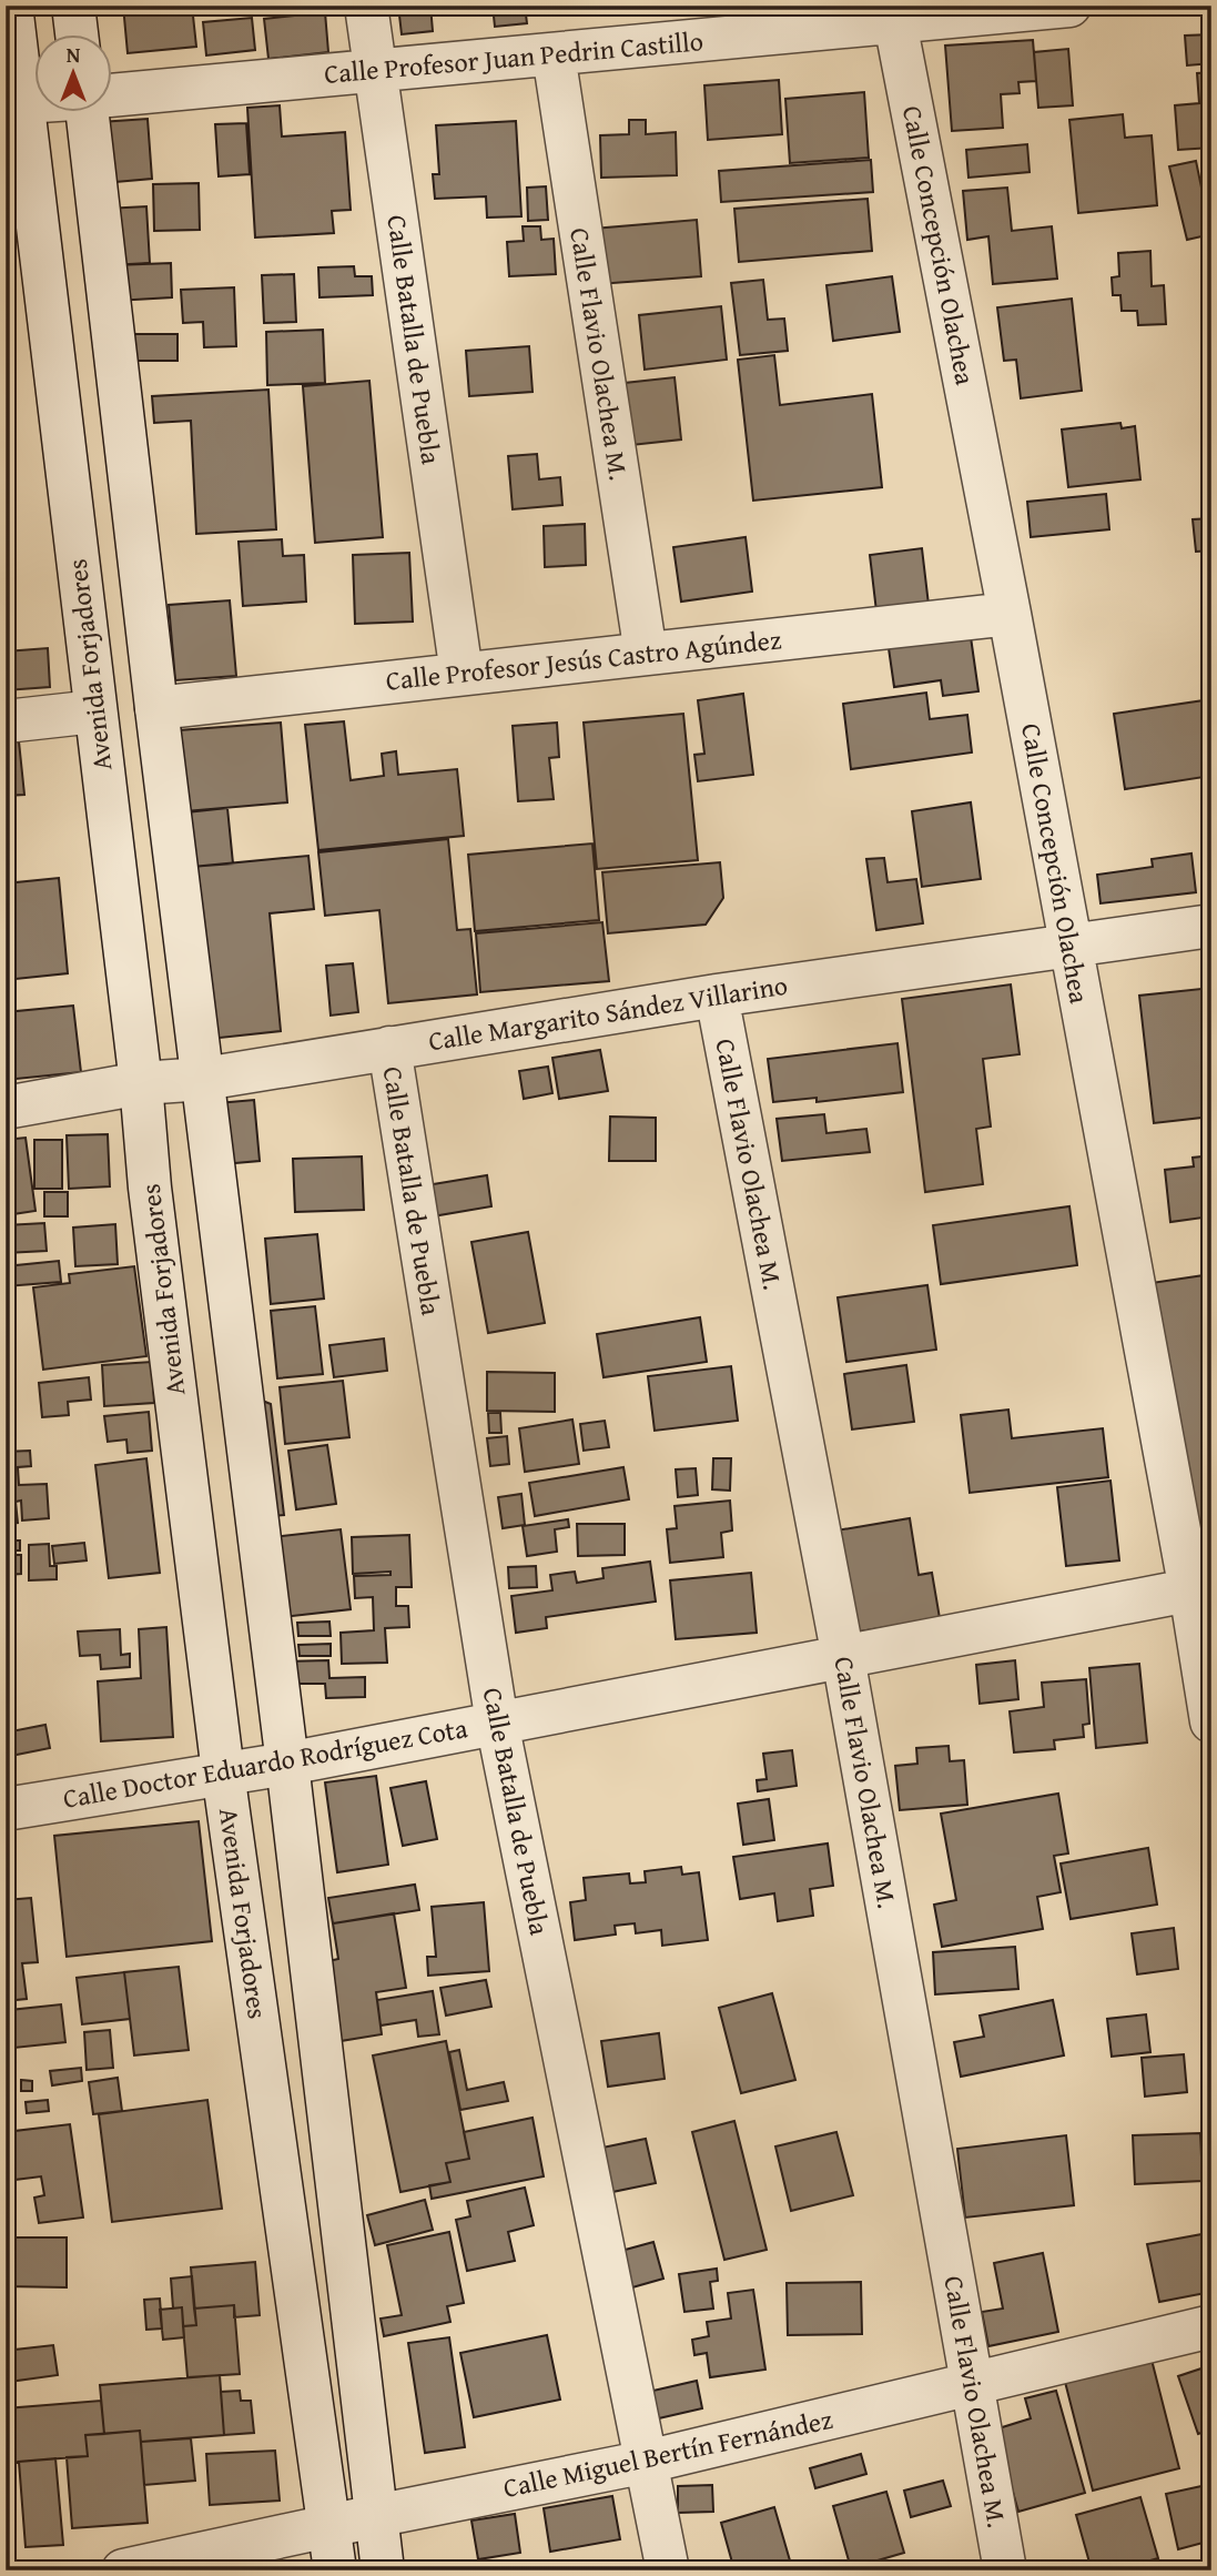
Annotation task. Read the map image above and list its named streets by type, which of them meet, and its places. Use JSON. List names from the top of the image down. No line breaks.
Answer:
{"streets":{"street":["Calle Profesor Juan Pedrin Castillo","Calle Concepción Olachea","Calle Batalla de Puebla","Calle Flavio Olachea M.","Calle Profesor Jesús Castro Agúndez","Avenida Forjadores","Calle Margarito Sández Villarino","Calle Doctor Eduardo Rodríguez Cota","Calle Miguel Bertín Fernández"]},"crossings":[["Calle Profesor Juan Pedrin Castillo","Calle Concepción Olachea"],["Calle Profesor Juan Pedrin Castillo","Calle Batalla de Puebla"],["Calle Profesor Juan Pedrin Castillo","Calle Flavio Olachea M."],["Calle Concepción Olachea","Calle Profesor Jesús Castro Agúndez"],["Calle Concepción Olachea","Calle Margarito Sández Villarino"],["Calle Concepción Olachea","Calle Doctor Eduardo Rodríguez Cota"],["Calle Batalla de Puebla","Calle Profesor Jesús Castro Agúndez"],["Calle Batalla de Puebla","Calle Margarito Sández Villarino"],["Calle Batalla de Puebla","Calle Doctor Eduardo Rodríguez Cota"],["Calle Batalla de Puebla","Calle Miguel Bertín Fernández"],["Calle Flavio Olachea M.","Calle Profesor Jesús Castro Agúndez"],["Calle Flavio Olachea M.","Calle Margarito Sández Villarino"],["Calle Flavio Olachea M.","Calle Doctor Eduardo Rodríguez Cota"],["Calle Flavio Olachea M.","Calle Miguel Bertín Fernández"],["Avenida Forjadores","Calle Margarito Sández Villarino"],["Avenida Forjadores","Calle Doctor Eduardo Rodríguez Cota"],["Avenida Forjadores","Calle Miguel Bertín Fernández"]],"north":"top"}
